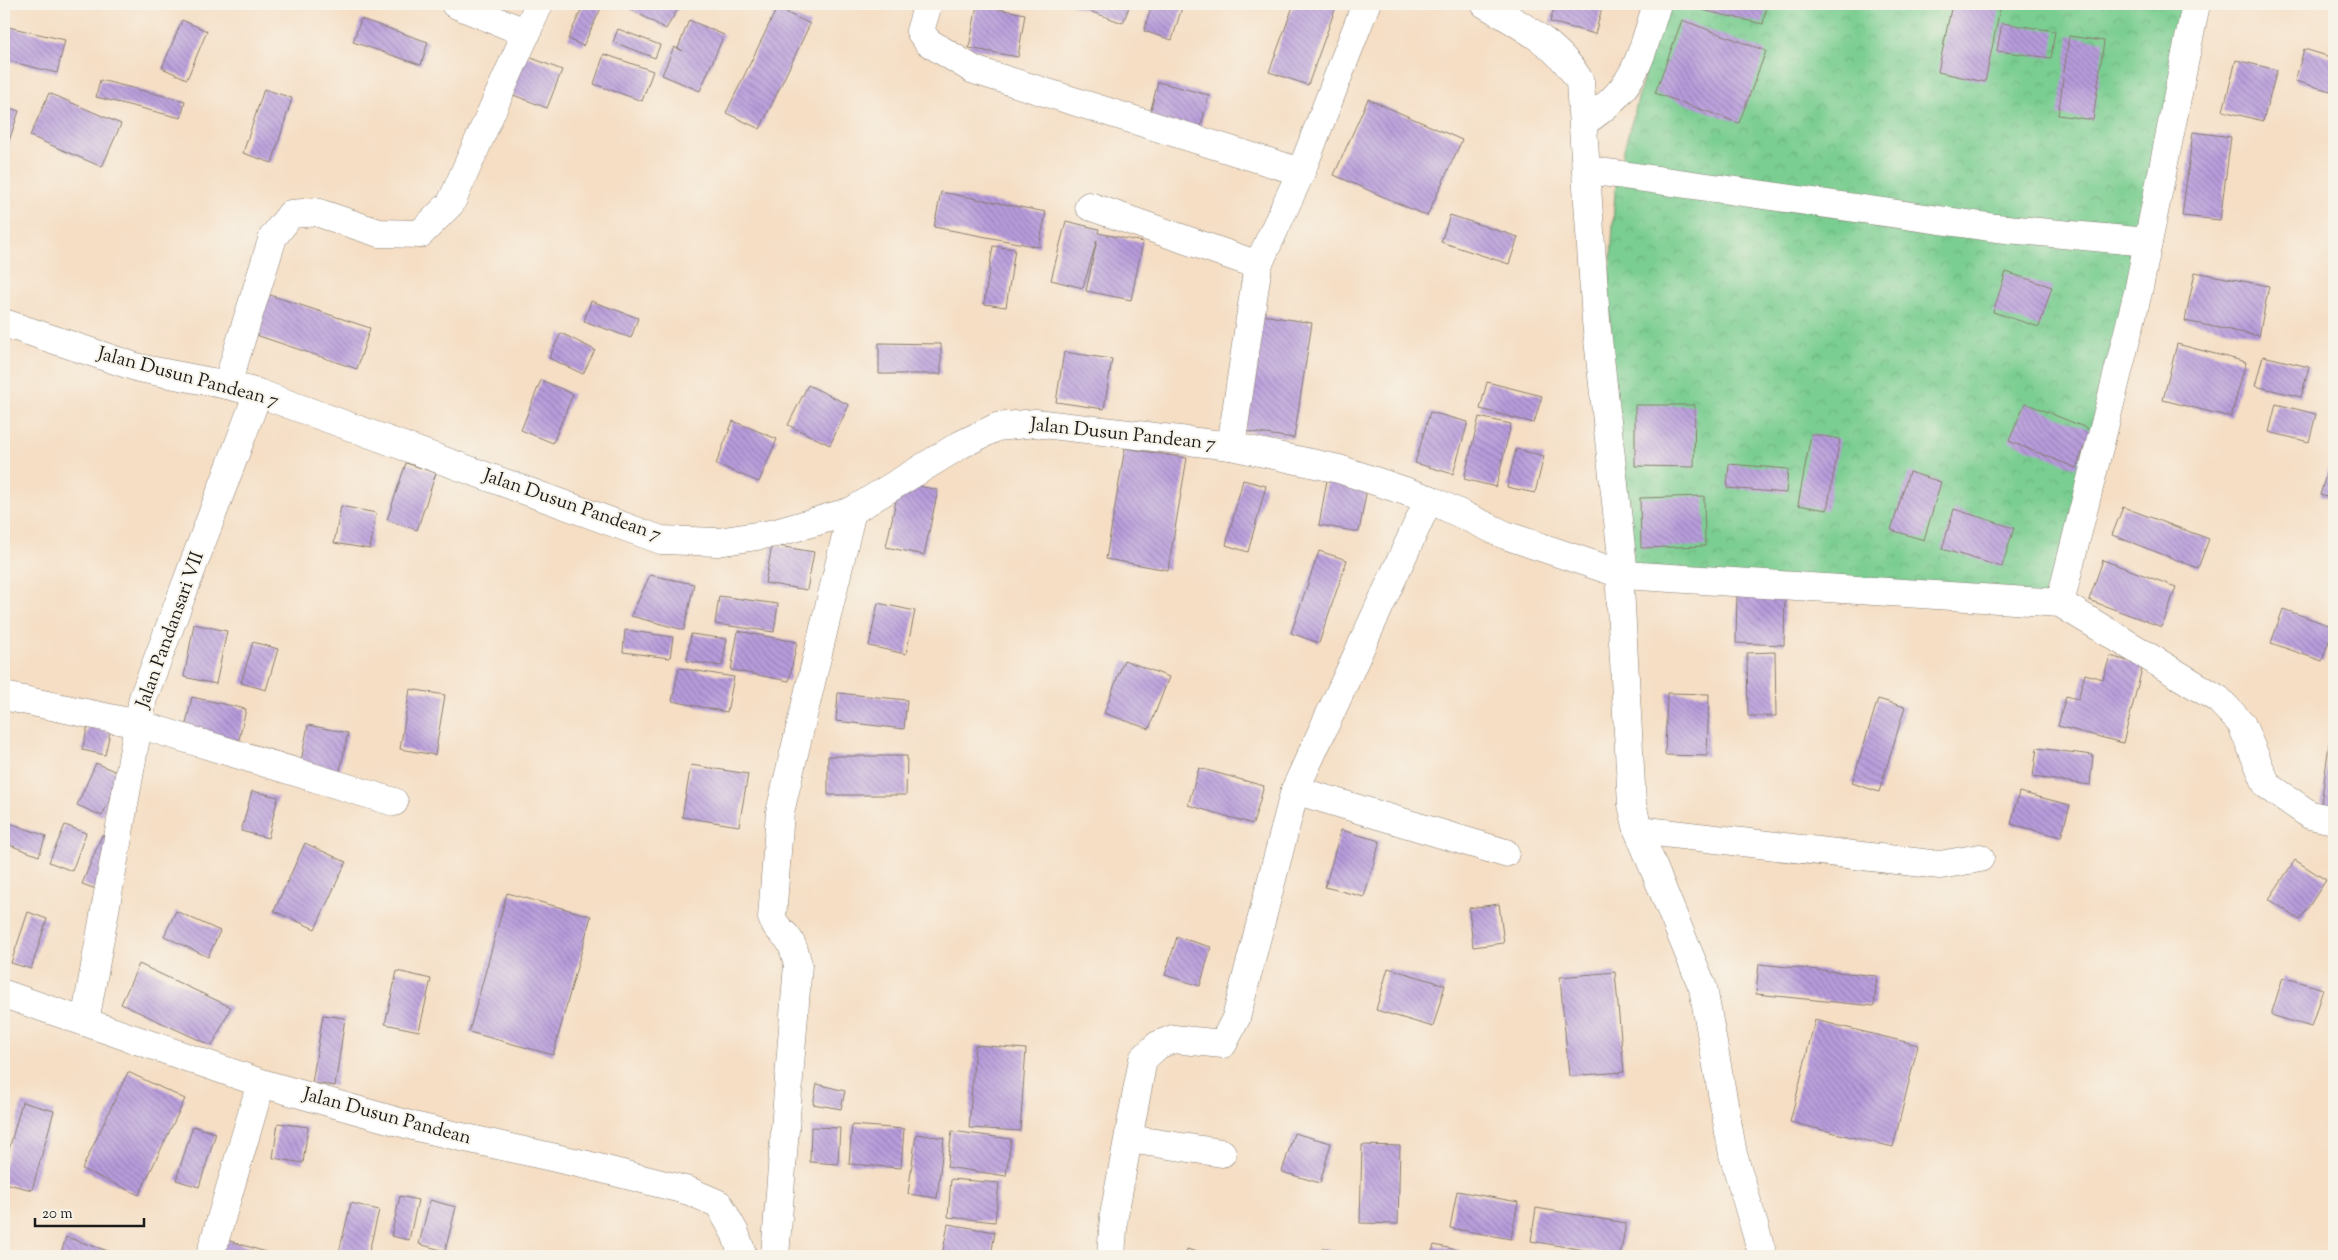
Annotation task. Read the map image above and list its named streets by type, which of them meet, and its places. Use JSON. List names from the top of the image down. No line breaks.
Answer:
{"streets":{"street":["Jalan Dusun Pandean 7","Jalan Pandansari VII","Jalan Dusun Pandean"]},"crossings":[["Jalan Dusun Pandean 7","Jalan Pandansari VII"],["Jalan Pandansari VII","Jalan Dusun Pandean"]],"scale_bar":"20 m"}
